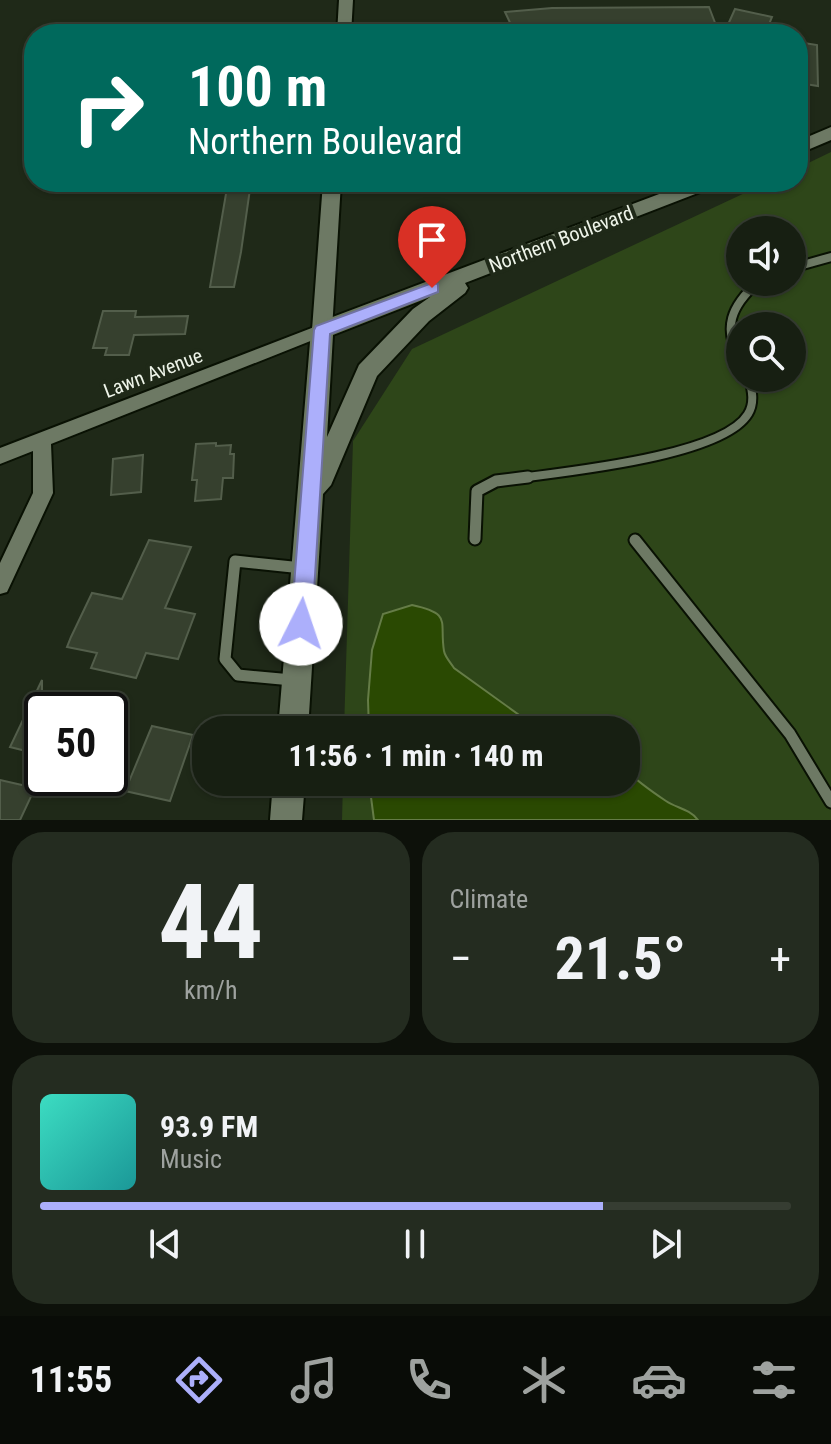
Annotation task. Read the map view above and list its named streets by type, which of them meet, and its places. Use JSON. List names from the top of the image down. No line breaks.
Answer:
{"streets":{"main road":["Northern Boulevard"],"street":["Lawn Avenue"]},"crossings":[["Northern Boulevard","Lawn Avenue"]],"page":{"turn":["100 m","Northern Boulevard"],"limit":"50","trip":"11:56 · 1 min · 140 m","tile":[["44","km/h"],"Climate"],"heat":["−","21.5°","+"],"song":["93.9 FM","Music"],"tabs":"11:55"}}
